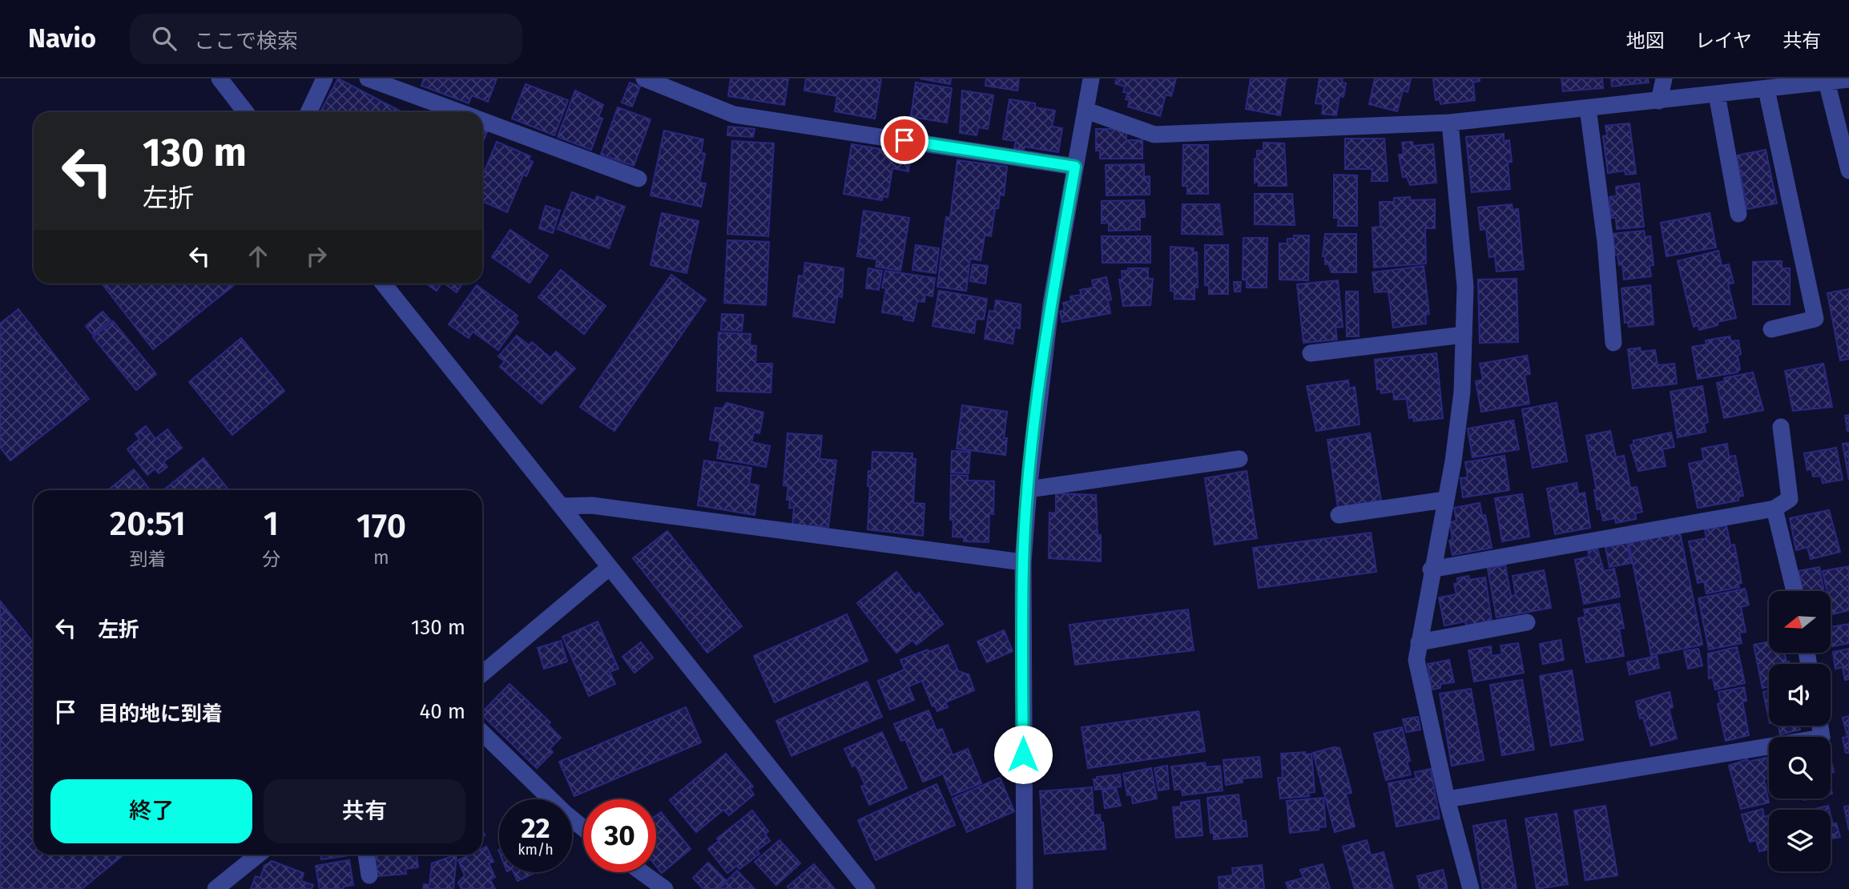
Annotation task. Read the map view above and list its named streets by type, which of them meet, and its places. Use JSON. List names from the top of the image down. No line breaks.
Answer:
{"north":"left","page":{"header":"Navio","search":"ここで検索","nav":["地図","レイヤ","共有"],"turn":["130 m","左折"],"eta":["20:51","到着","1","分","170","m"],"list":[{"name":"左折","value":"130 m"},{"name":"目的地に到着","value":"40 m"}],"buttons":["終了","共有"],"speed":"22 km/h","limit":"30"}}
